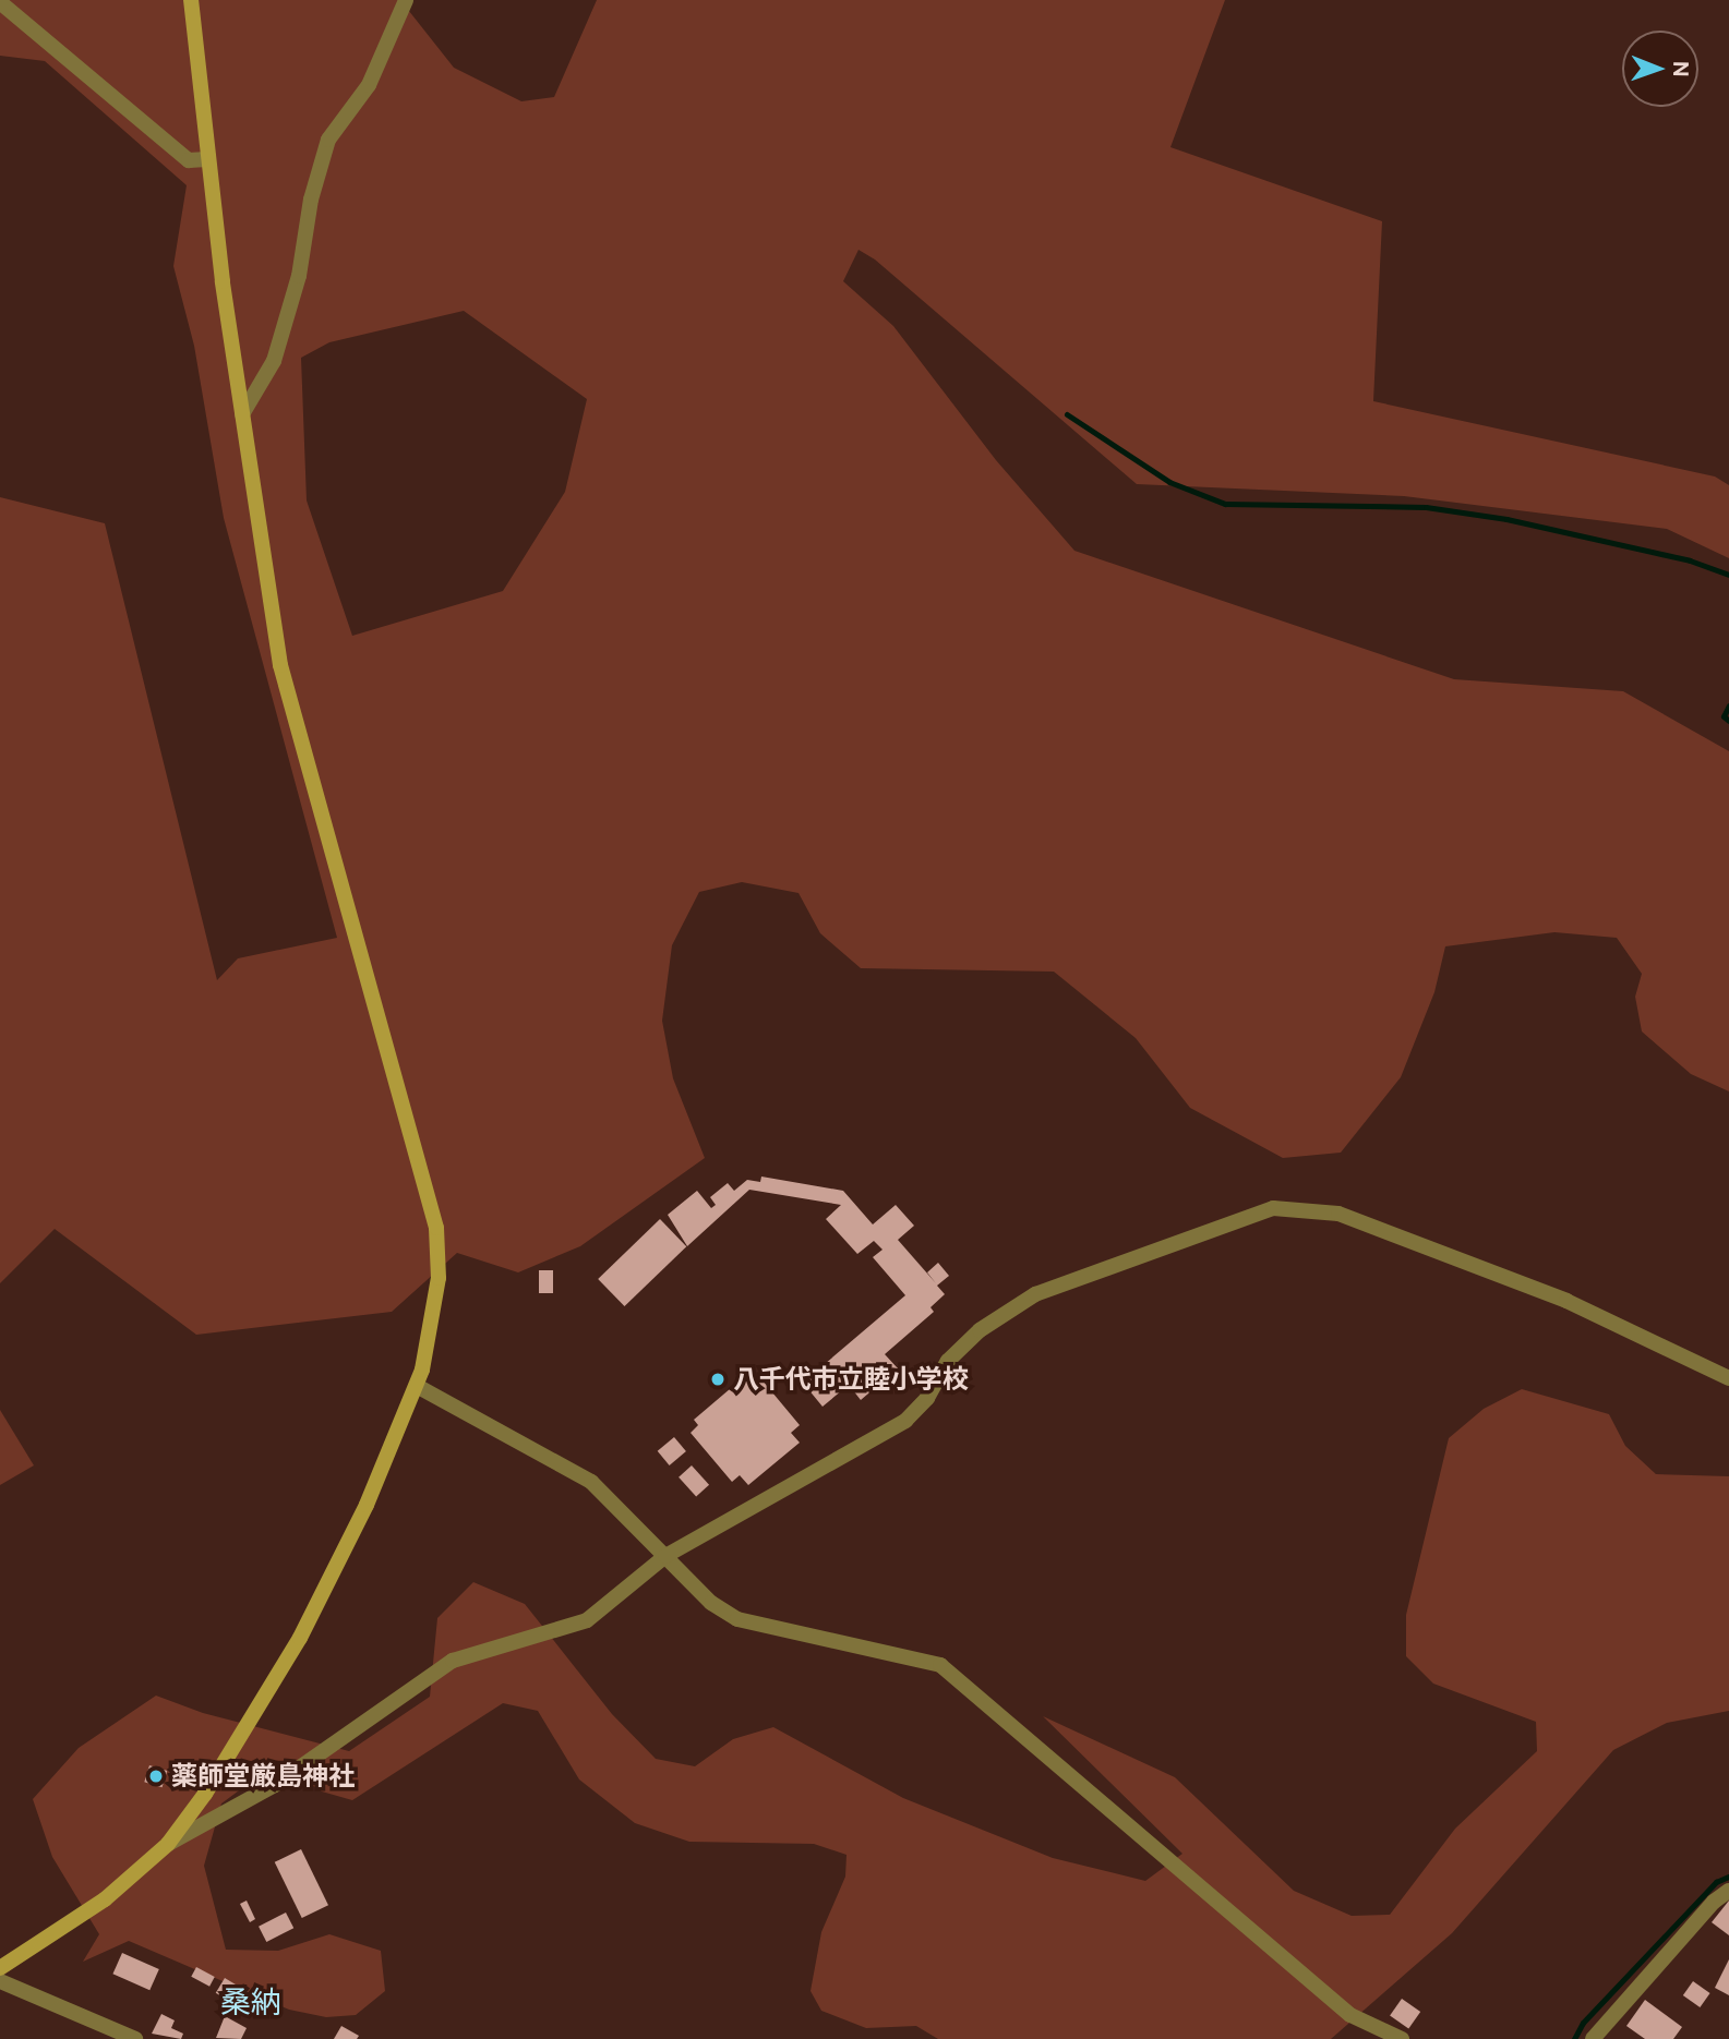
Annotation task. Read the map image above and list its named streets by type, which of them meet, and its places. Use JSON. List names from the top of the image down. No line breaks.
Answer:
{"districts":["桑納"],"places":["八千代市立睦小学校","薬師堂厳島神社"],"north":"right"}
